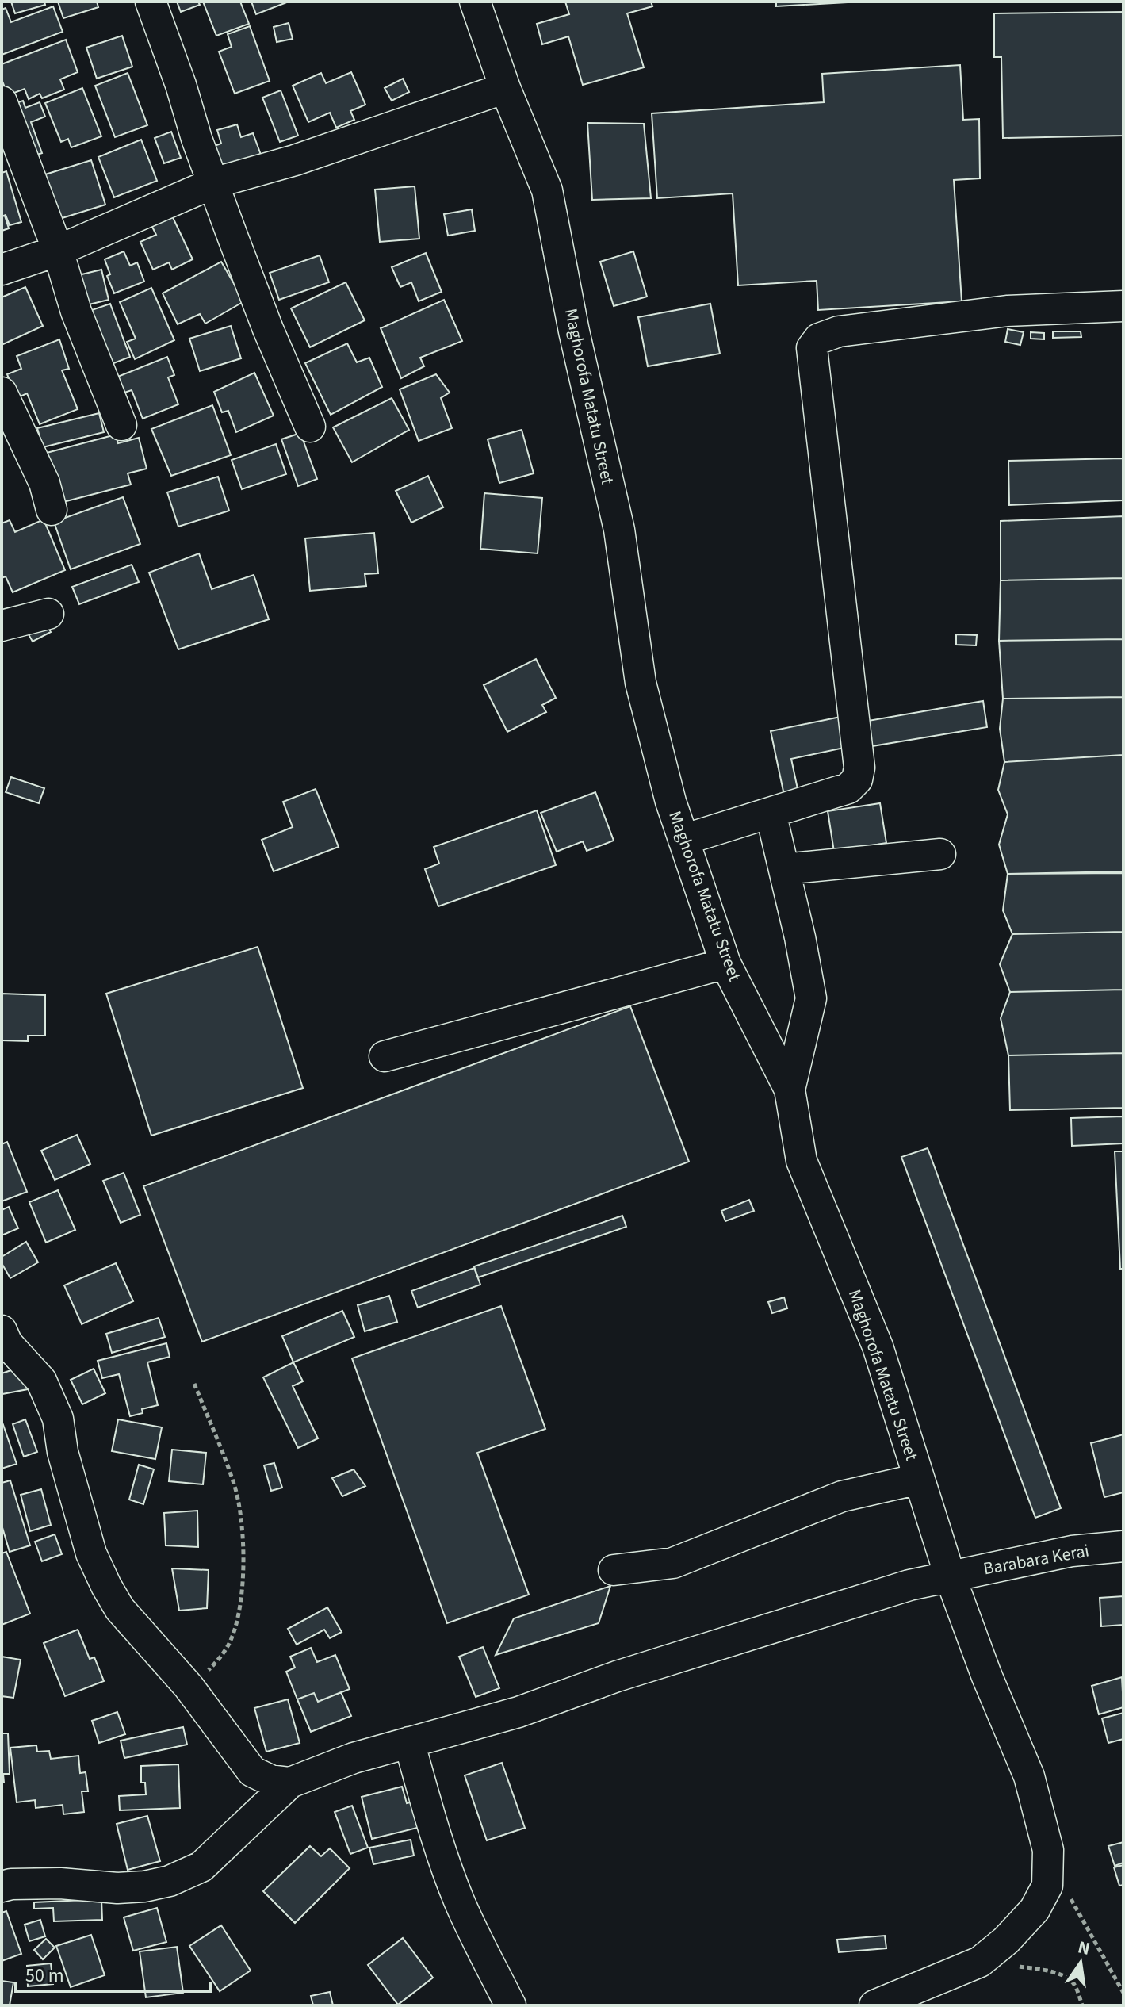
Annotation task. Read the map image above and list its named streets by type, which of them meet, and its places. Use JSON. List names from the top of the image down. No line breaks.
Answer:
{"streets":{"street":["Maghorofa Matatu Street","Barabara Kerai"]},"crossings":[["Maghorofa Matatu Street","Barabara Kerai"]],"scale_bar":"50 m","north":"top"}
